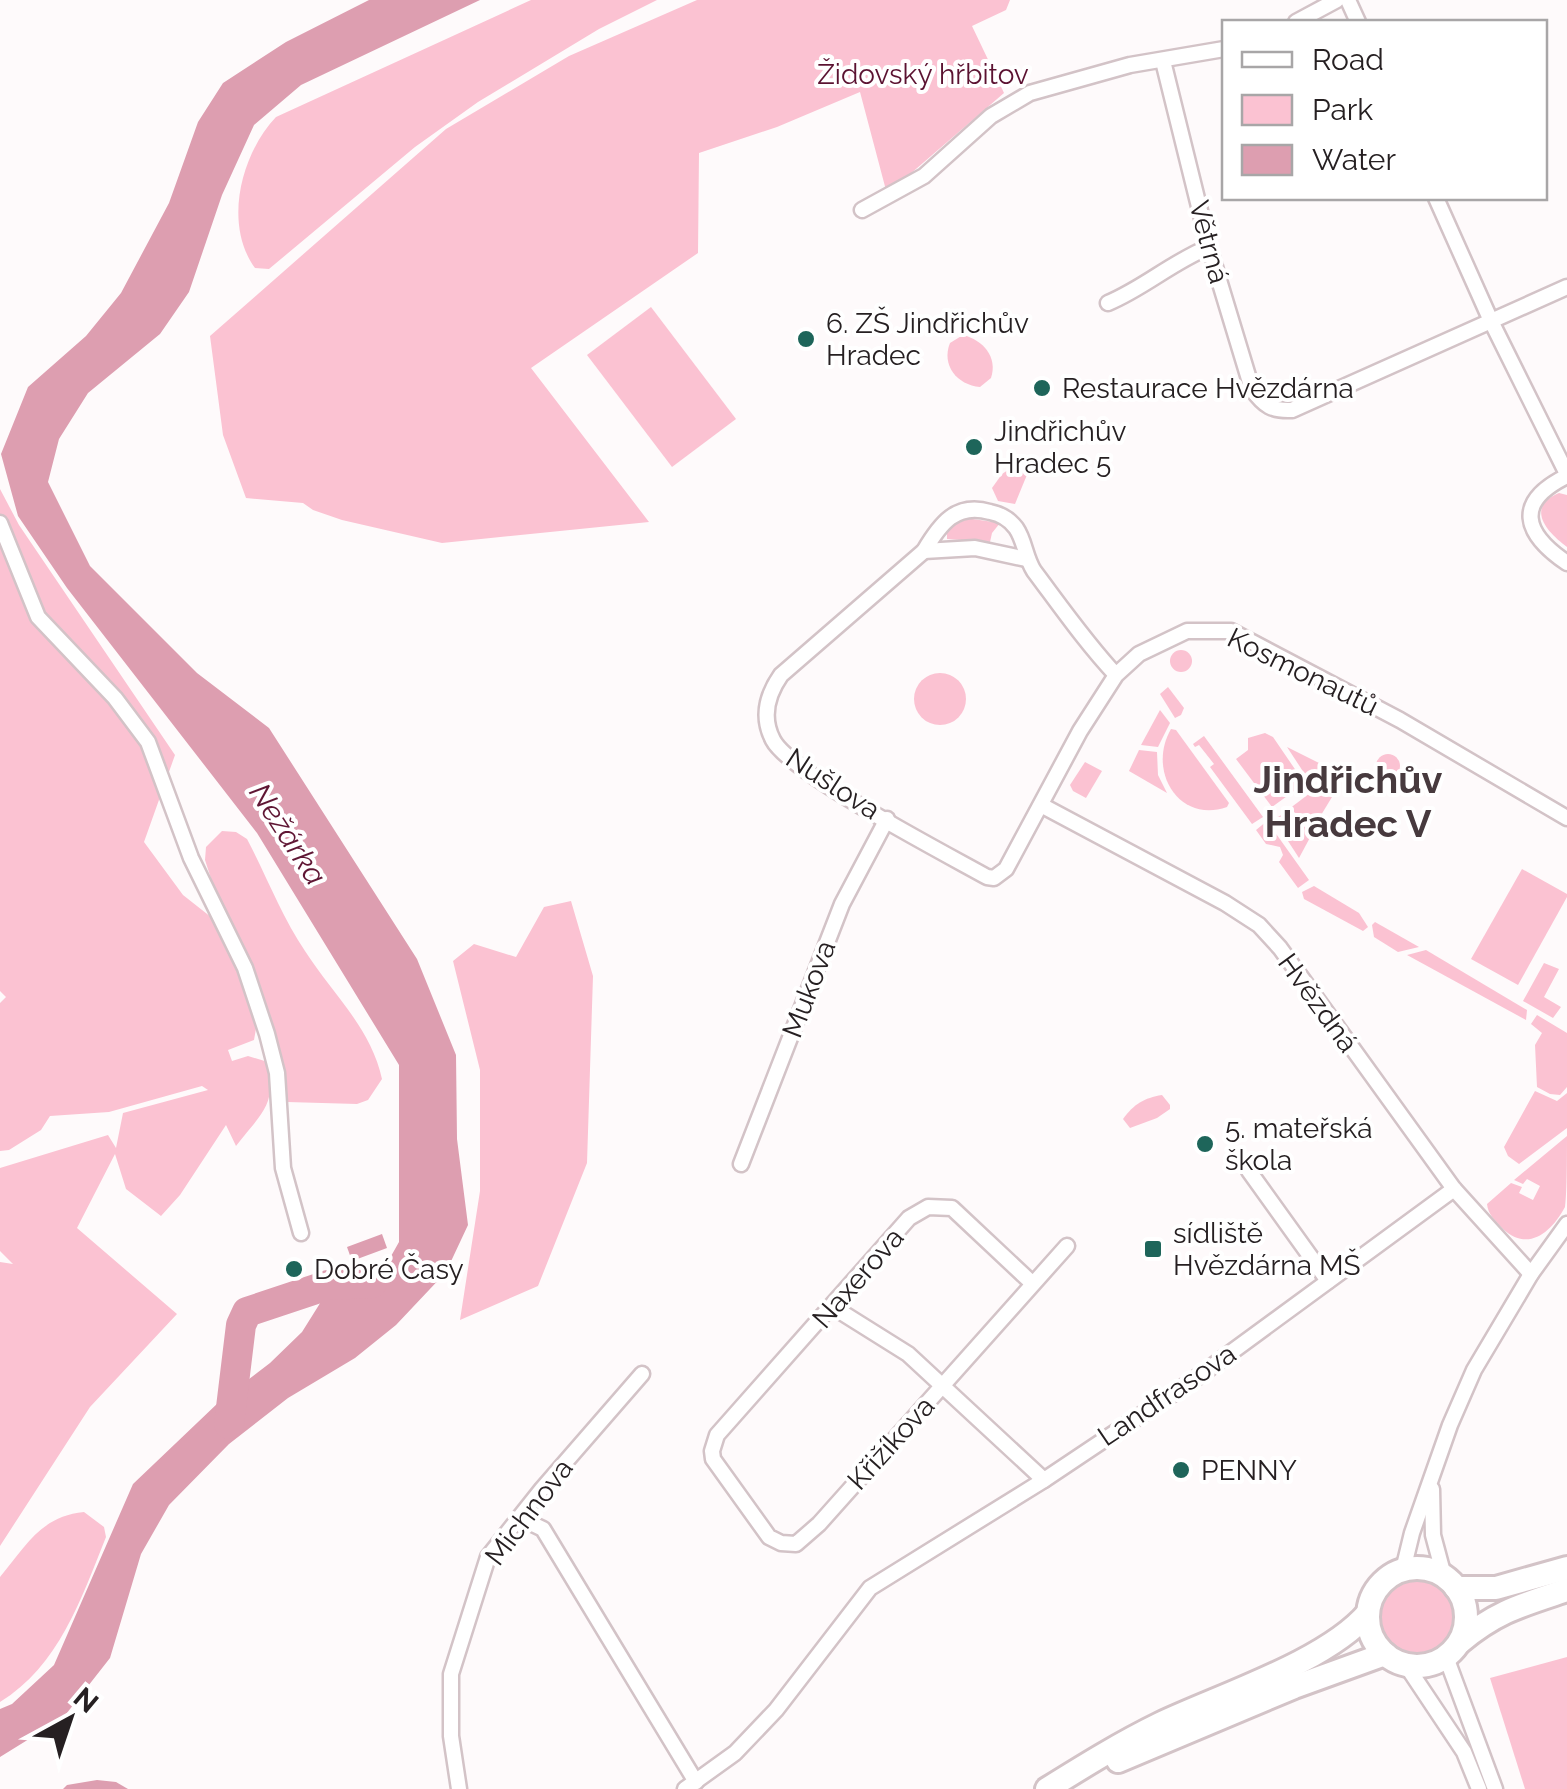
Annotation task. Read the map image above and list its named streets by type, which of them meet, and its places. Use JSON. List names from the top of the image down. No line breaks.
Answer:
{"streets":{"street":["Větrná","Kosmonautů","Nušlova","Mukova","Hvězdná","Naxerova","Landfrasova","Křižíkova","Michnova"]},"crossings":[["Kosmonautů","Nušlova"],["Kosmonautů","Mukova"],["Kosmonautů","Hvězdná"],["Nušlova","Mukova"],["Nušlova","Hvězdná"],["Mukova","Hvězdná"],["Hvězdná","Landfrasova"],["Naxerova","Křižíkova"]],"districts":["Jindřichův Hradec V"],"water":["Nežárka"],"parks":["Židovský hřbitov"],"places":{"other":["6. ZŠ Jindřichův Hradec","Restaurace Hvězdárna","Jindřichův Hradec 5","5. mateřská škola","Dobré Časy","PENNY"],"transit":["sídliště Hvězdárna MŠ"]},"legend":["Road","Park","Water"],"north":"top right"}
